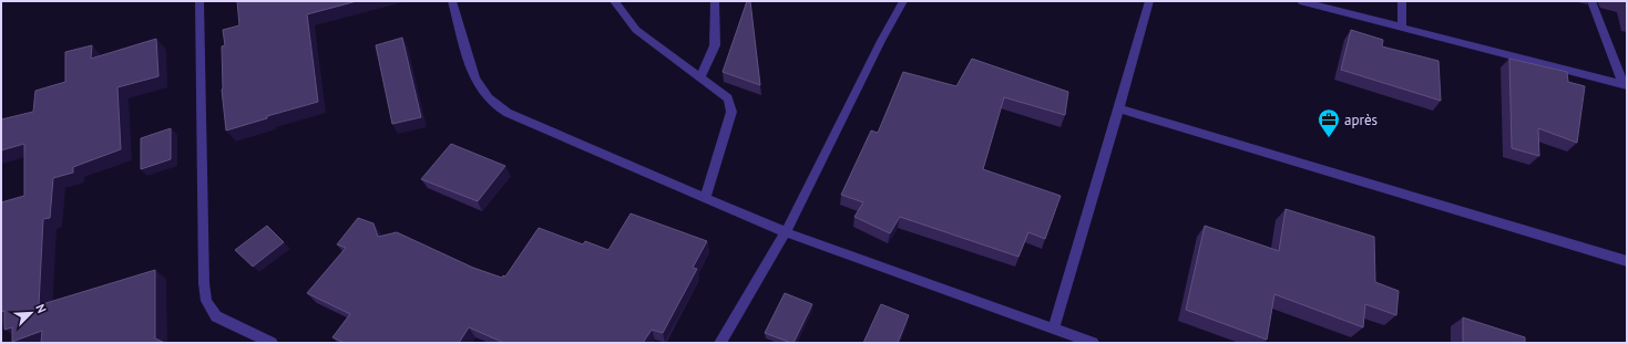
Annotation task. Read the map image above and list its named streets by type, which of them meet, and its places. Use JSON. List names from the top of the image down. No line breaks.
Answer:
{"places":{"office":["après"]},"north":"top right"}
